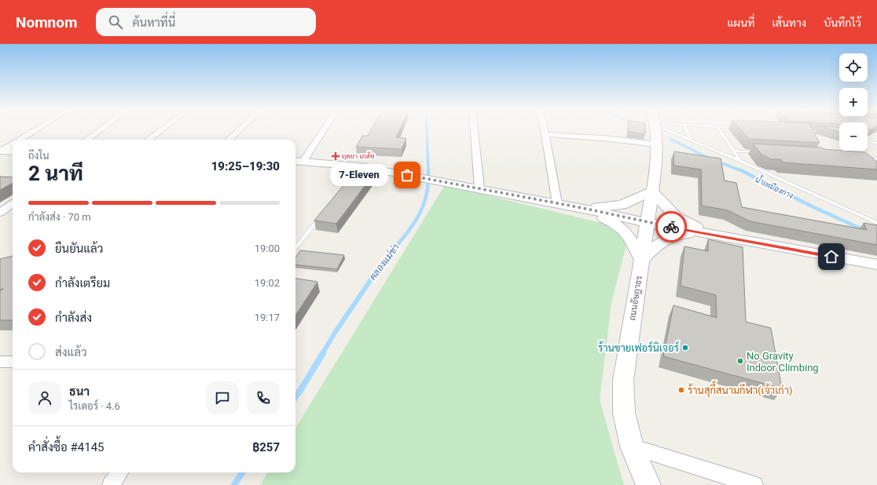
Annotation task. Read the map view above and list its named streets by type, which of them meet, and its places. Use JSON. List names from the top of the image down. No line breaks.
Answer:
{"streets":{"street":["ถนนอัษฎาธร"]},"water":["น้ำเหมืองกาง","คลองแม่ข่า"],"places":{"health":["ฤตยา เภสัช"],"other":["7-Eleven","ร้านขายเฟอร์นิเจอร์","No Gravity Indoor Climbing","ร้านสุกี้สนามกีฬา(เจ้าเก่า)"]},"page":{"header":"Nomnom","search":"ค้นหาที่นี่","nav":["แผนที่","เส้นทาง","บันทึกไว้"],"map_buttons":["+","−"],"heading":["2 นาที","ถึงใน","19:25–19:30"],"panel":["ธนา","ไรเดอร์ · 4.6","คำสั่งซื้อ #4145","฿257"],"bubble":"7-Eleven","bar":"กำลังส่ง · 70 m","list":[["ยืนยันแล้ว","19:00"],["กำลังเตรียม","19:02"],["กำลังส่ง","19:17"],"ส่งแล้ว"]}}
